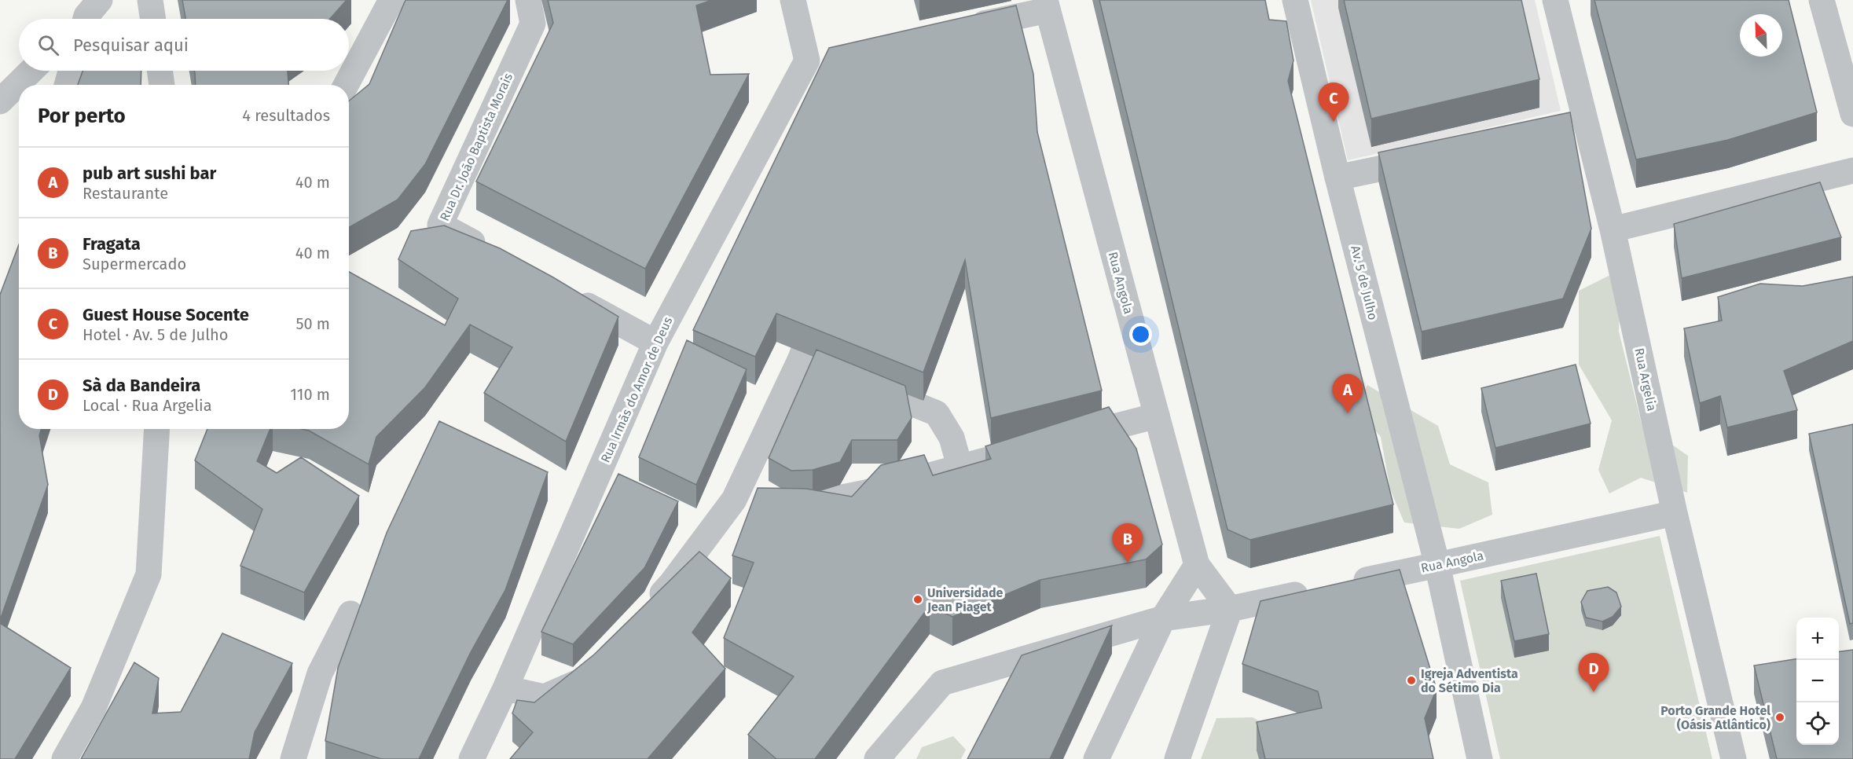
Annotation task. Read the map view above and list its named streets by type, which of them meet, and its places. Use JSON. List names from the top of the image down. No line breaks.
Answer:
{"streets":{"street":["Rua Dr. João Baptista Morais","Rua Angola","Av. 5 de Julho","Rua Argelia","Rua Irmãs do Amor de Deus"]},"crossings":[["Rua Angola","Av. 5 de Julho"],["Rua Angola","Rua Argelia"]],"places":["Universidade Jean Piaget","Igreja Adventista do Sétimo Dia","Porto Grande Hotel (Oásis Atlântico)"],"north":"top left","page":{"search":"Pesquisar aqui","pins":["C","A","B","D"],"heading":["Por perto","4 resultados"],"list":[{"mark":"A","name":"pub art sushi bar","note":"Restaurante","value":"40 m"},{"mark":"B","name":"Fragata","note":"Supermercado","value":"40 m"},{"mark":"C","name":"Guest House Socente","note":"Hotel · Av. 5 de Julho","value":"50 m"},{"mark":"D","name":"Sà da Bandeira","note":"Local · Rua Argelia","value":"110 m"}],"map_buttons":["+","−"]}}
